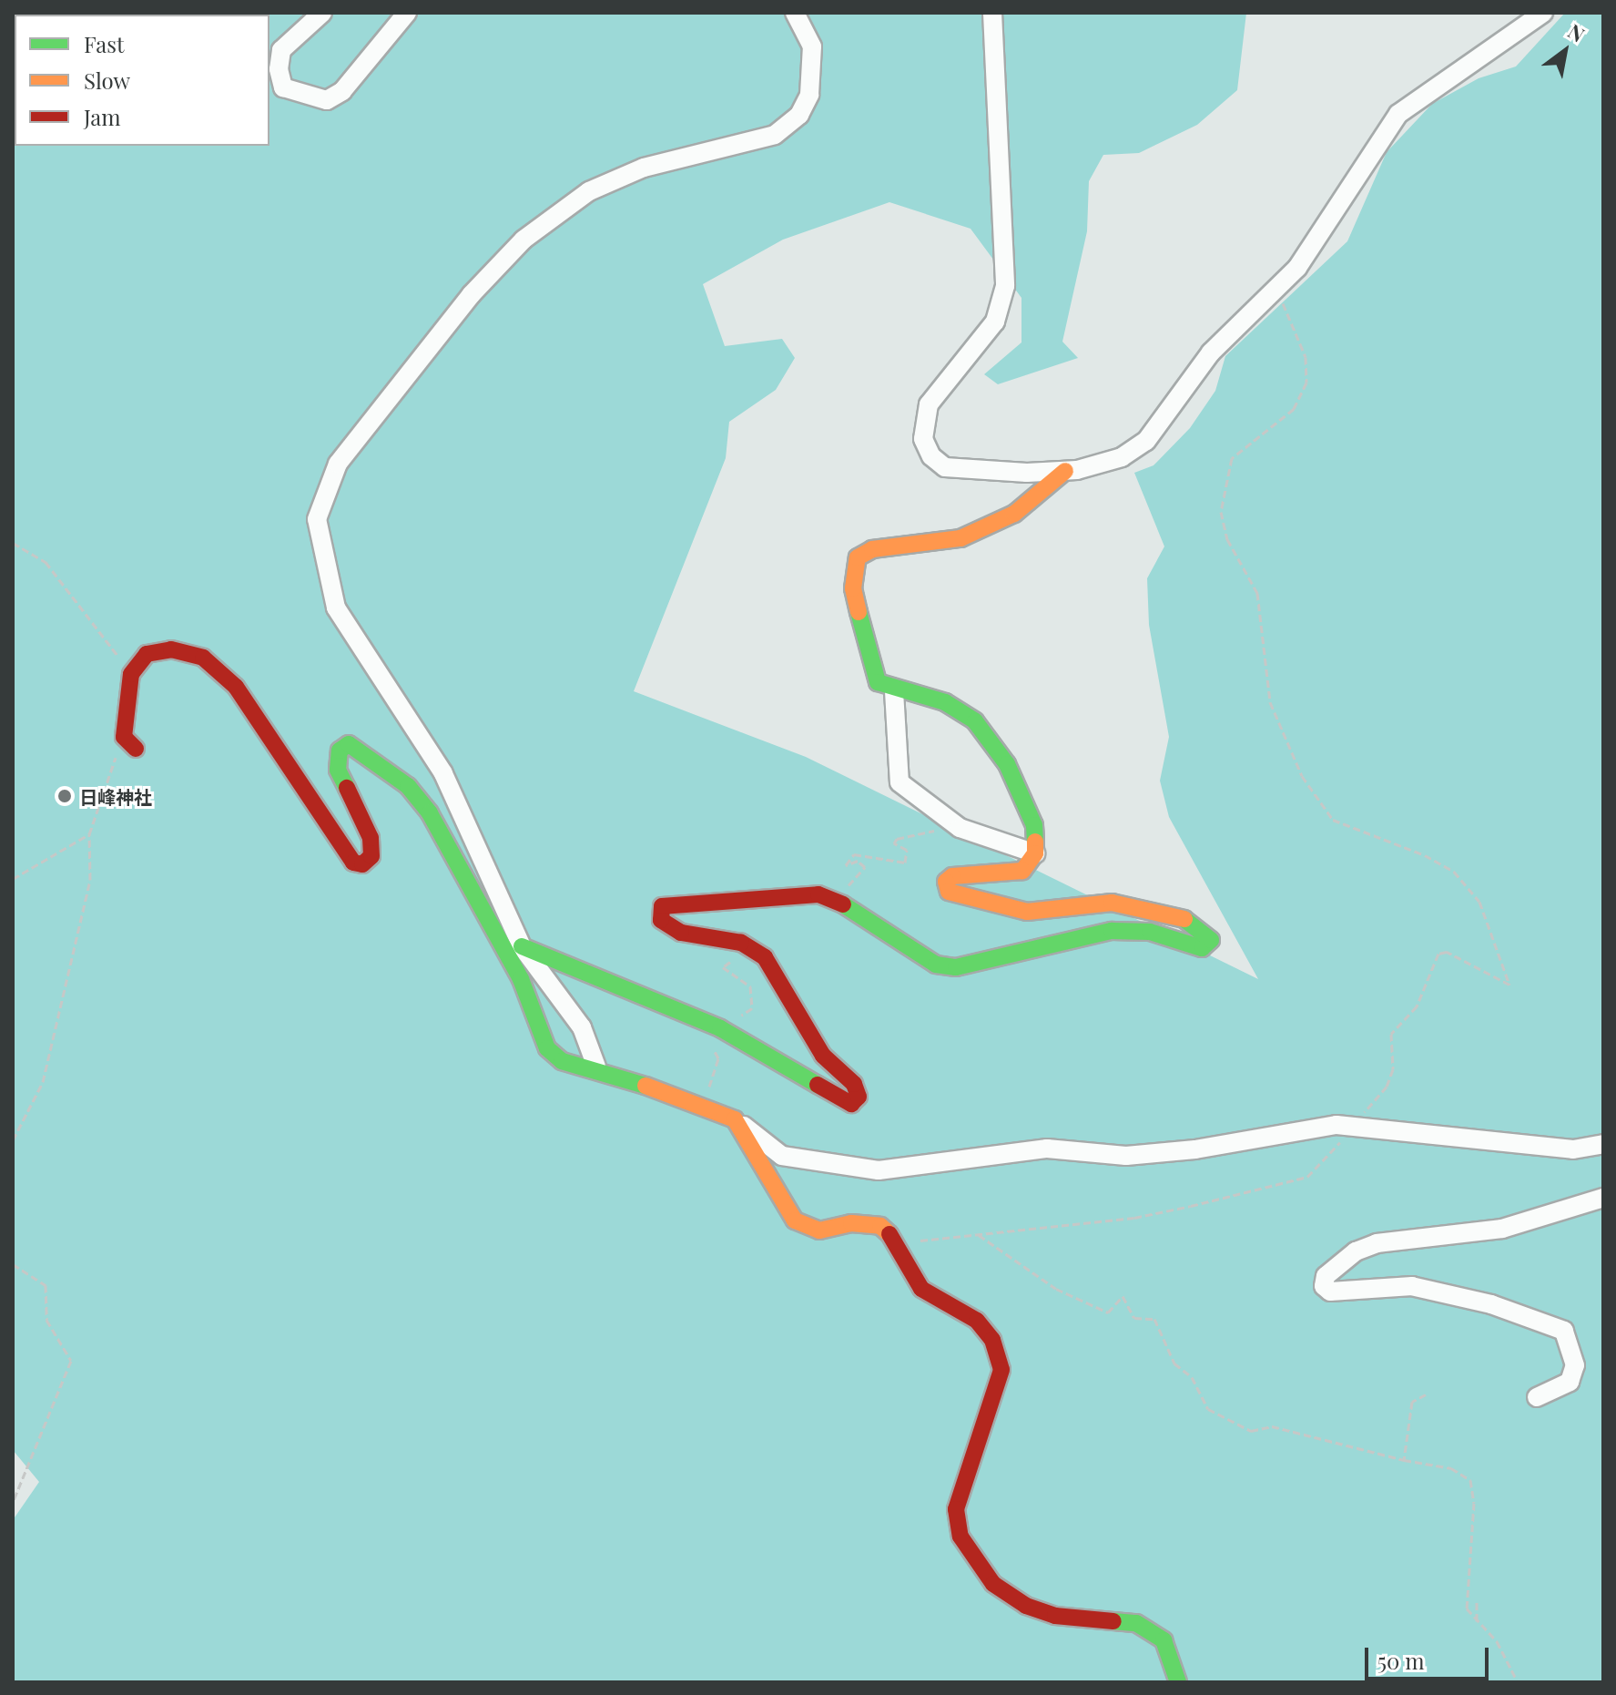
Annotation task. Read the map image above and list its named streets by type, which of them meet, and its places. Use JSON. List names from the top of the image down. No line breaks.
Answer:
{"places":["日峰神社"],"legend":["Fast","Slow","Jam"],"scale_bar":"50 m","north":"top right"}
